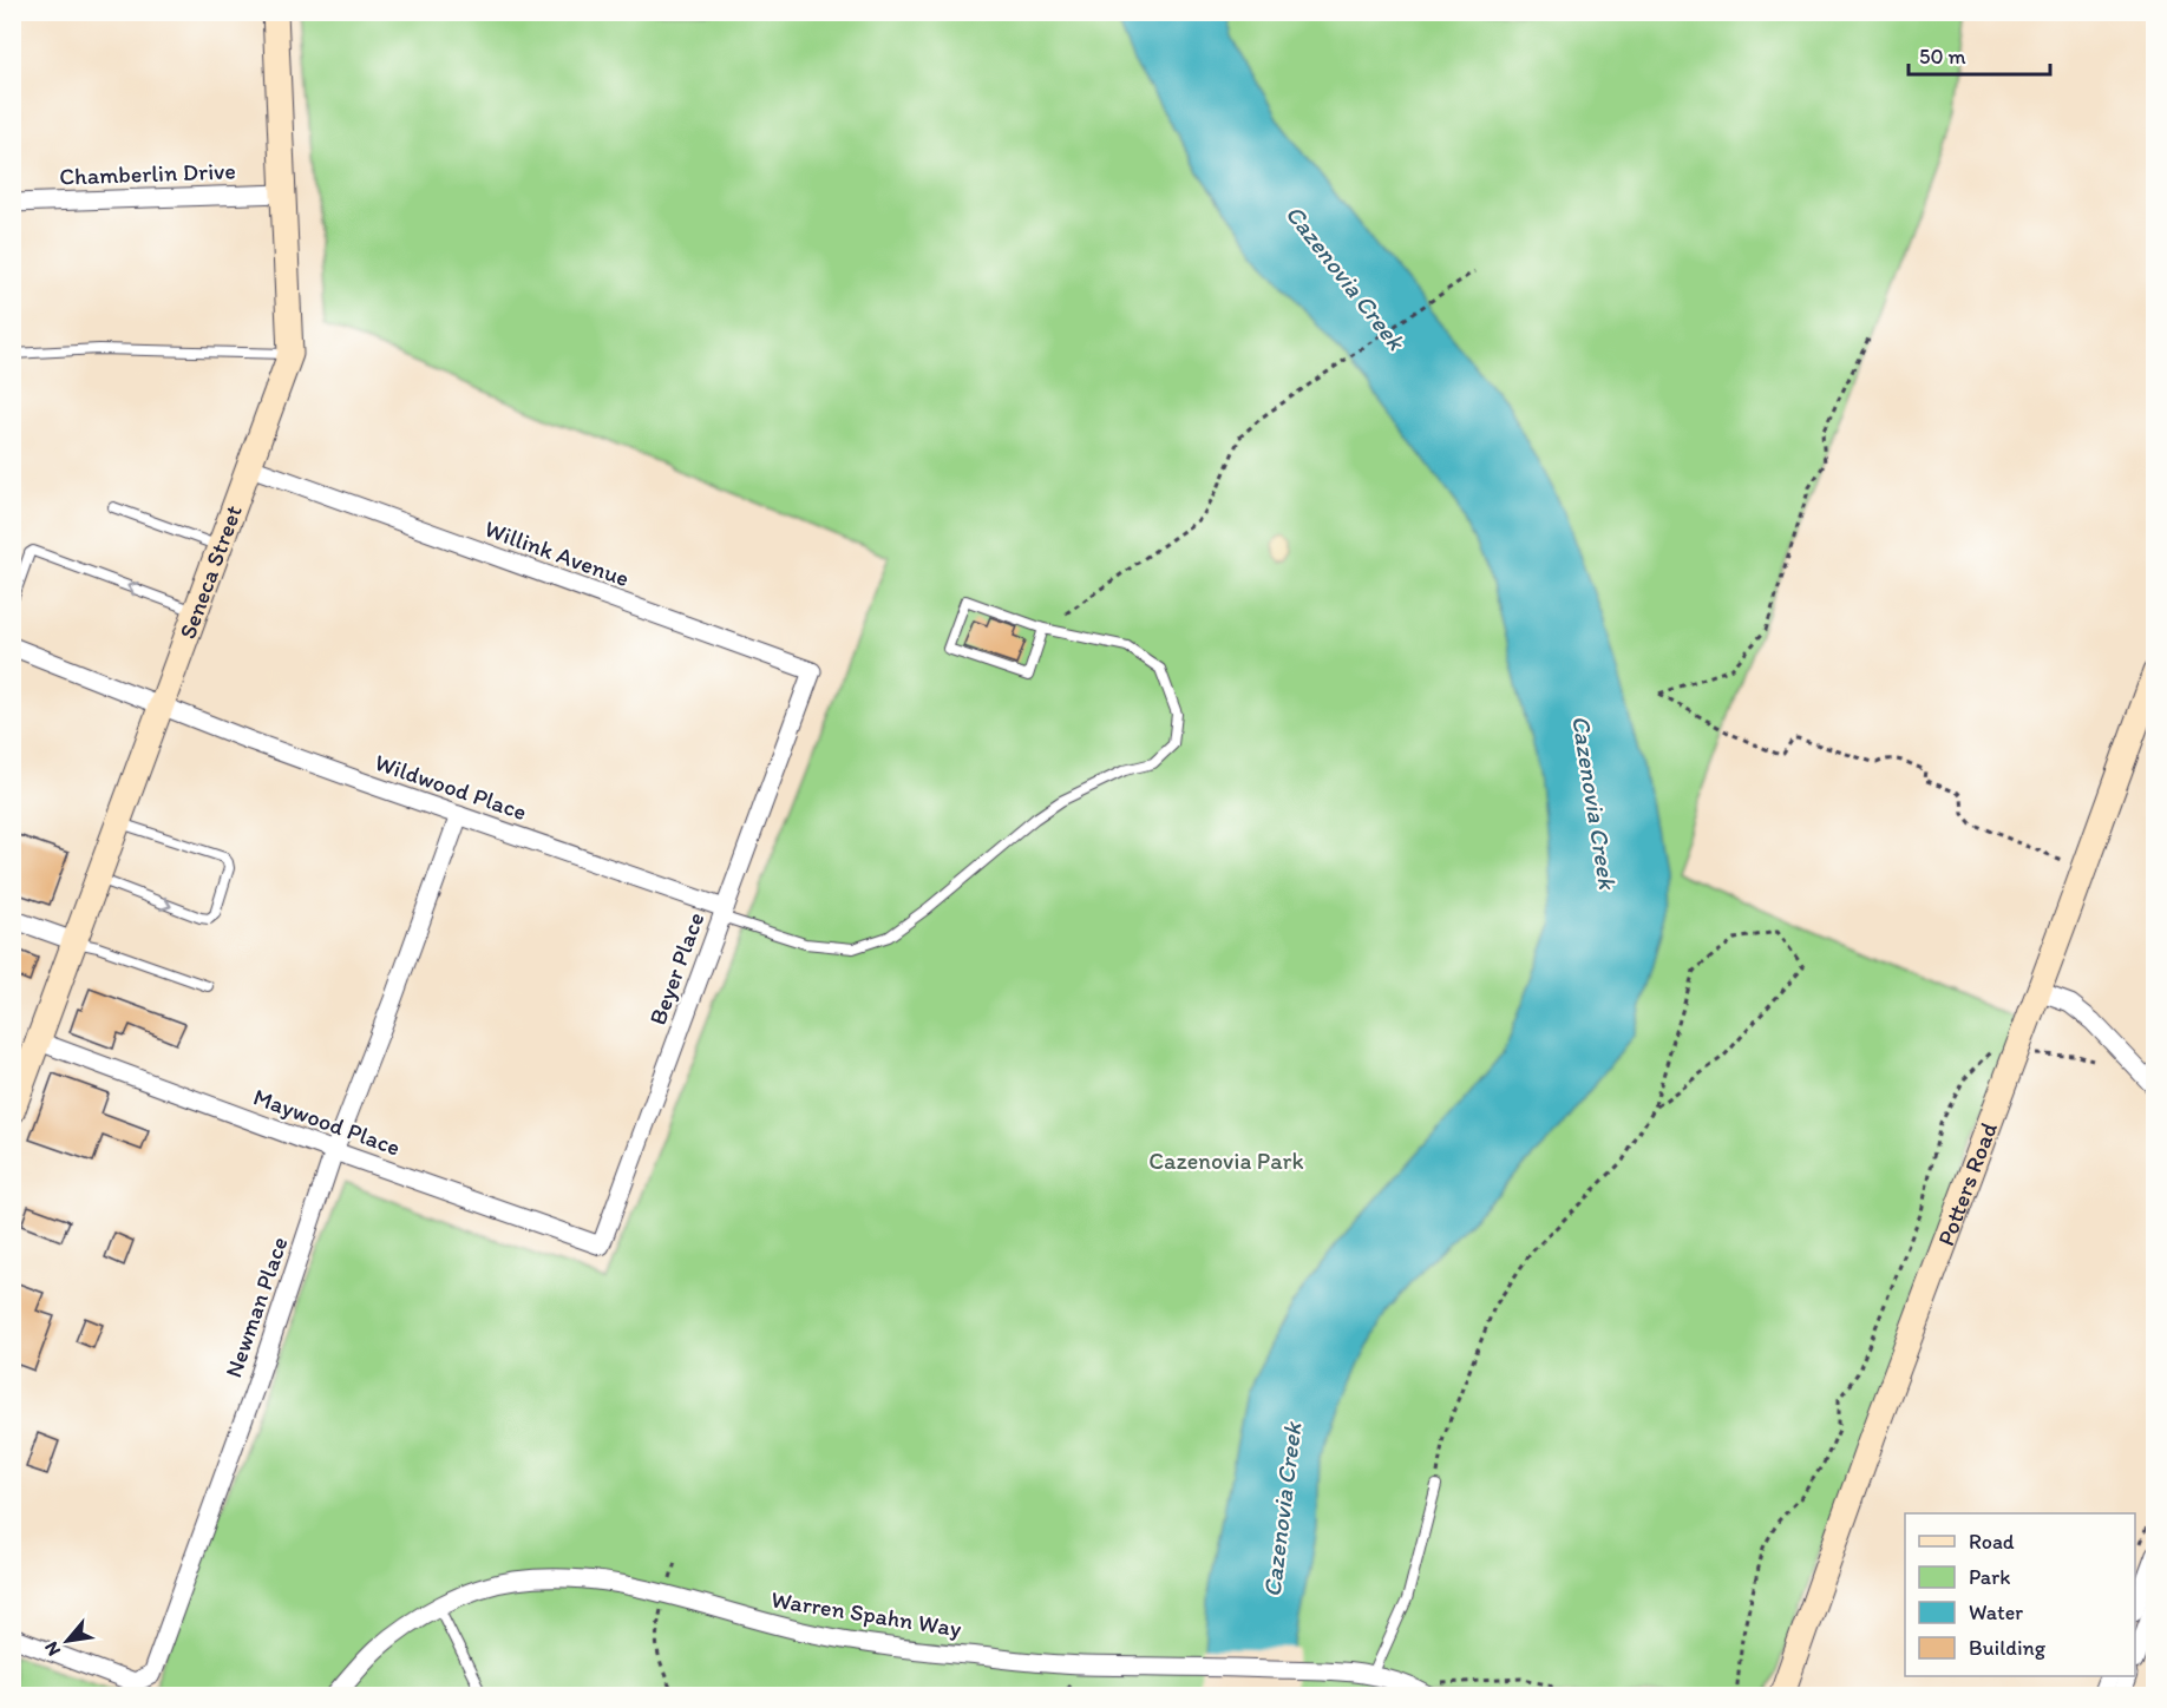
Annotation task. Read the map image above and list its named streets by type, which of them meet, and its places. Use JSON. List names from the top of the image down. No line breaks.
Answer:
{"streets":{"main road":["Seneca Street","Potters Road"],"street":["Chamberlin Drive","Willink Avenue","Wildwood Place","Beyer Place","Maywood Place","Newman Place","Warren Spahn Way"]},"crossings":[["Chamberlin Drive","Seneca Street"],["Willink Avenue","Seneca Street"],["Willink Avenue","Beyer Place"],["Seneca Street","Wildwood Place"],["Seneca Street","Maywood Place"],["Wildwood Place","Beyer Place"],["Wildwood Place","Newman Place"],["Beyer Place","Maywood Place"],["Maywood Place","Newman Place"]],"water":["Cazenovia Creek"],"parks":["Cazenovia Park"],"legend":["Road","Park","Water","Building"],"scale_bar":"50 m","north":"bottom left"}
